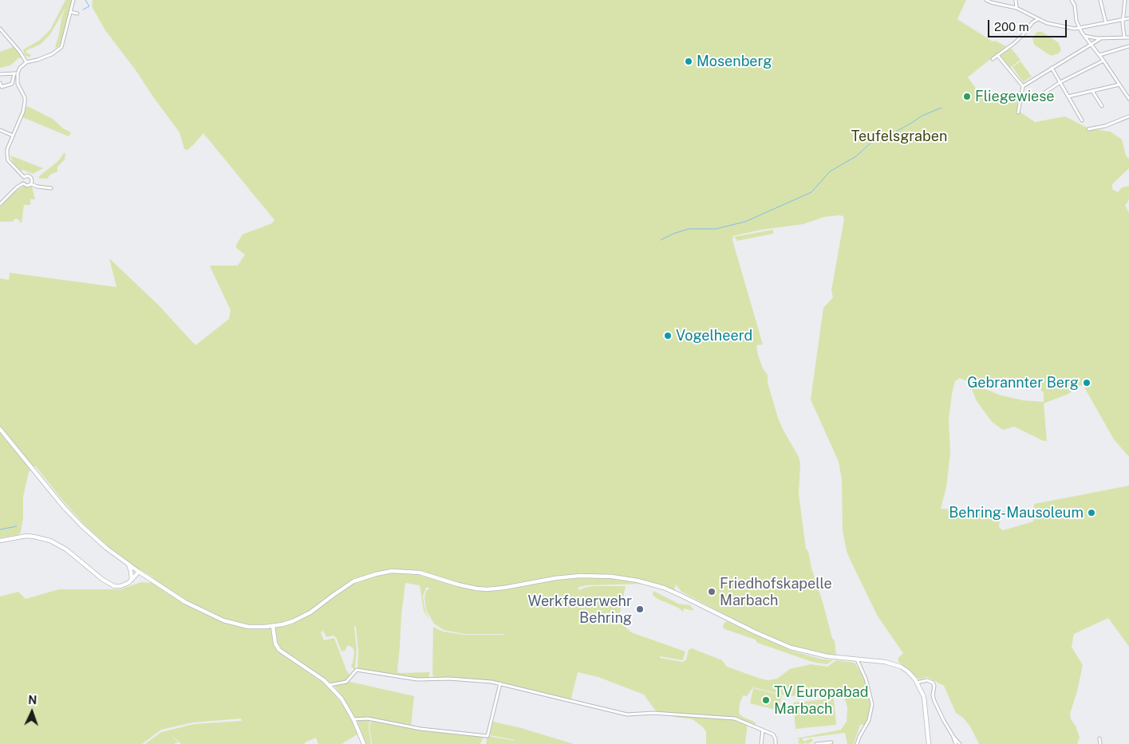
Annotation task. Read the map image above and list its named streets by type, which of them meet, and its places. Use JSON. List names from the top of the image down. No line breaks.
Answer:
{"parks":["Teufelsgraben"],"places":["Mosenberg","Fliegewiese","Vogelheerd","Gebrannter Berg","Behring-Mausoleum","Friedhofskapelle Marbach","Werkfeuerwehr Behring","TV Europabad Marbach"],"scale_bar":"200 m","north":"top"}
